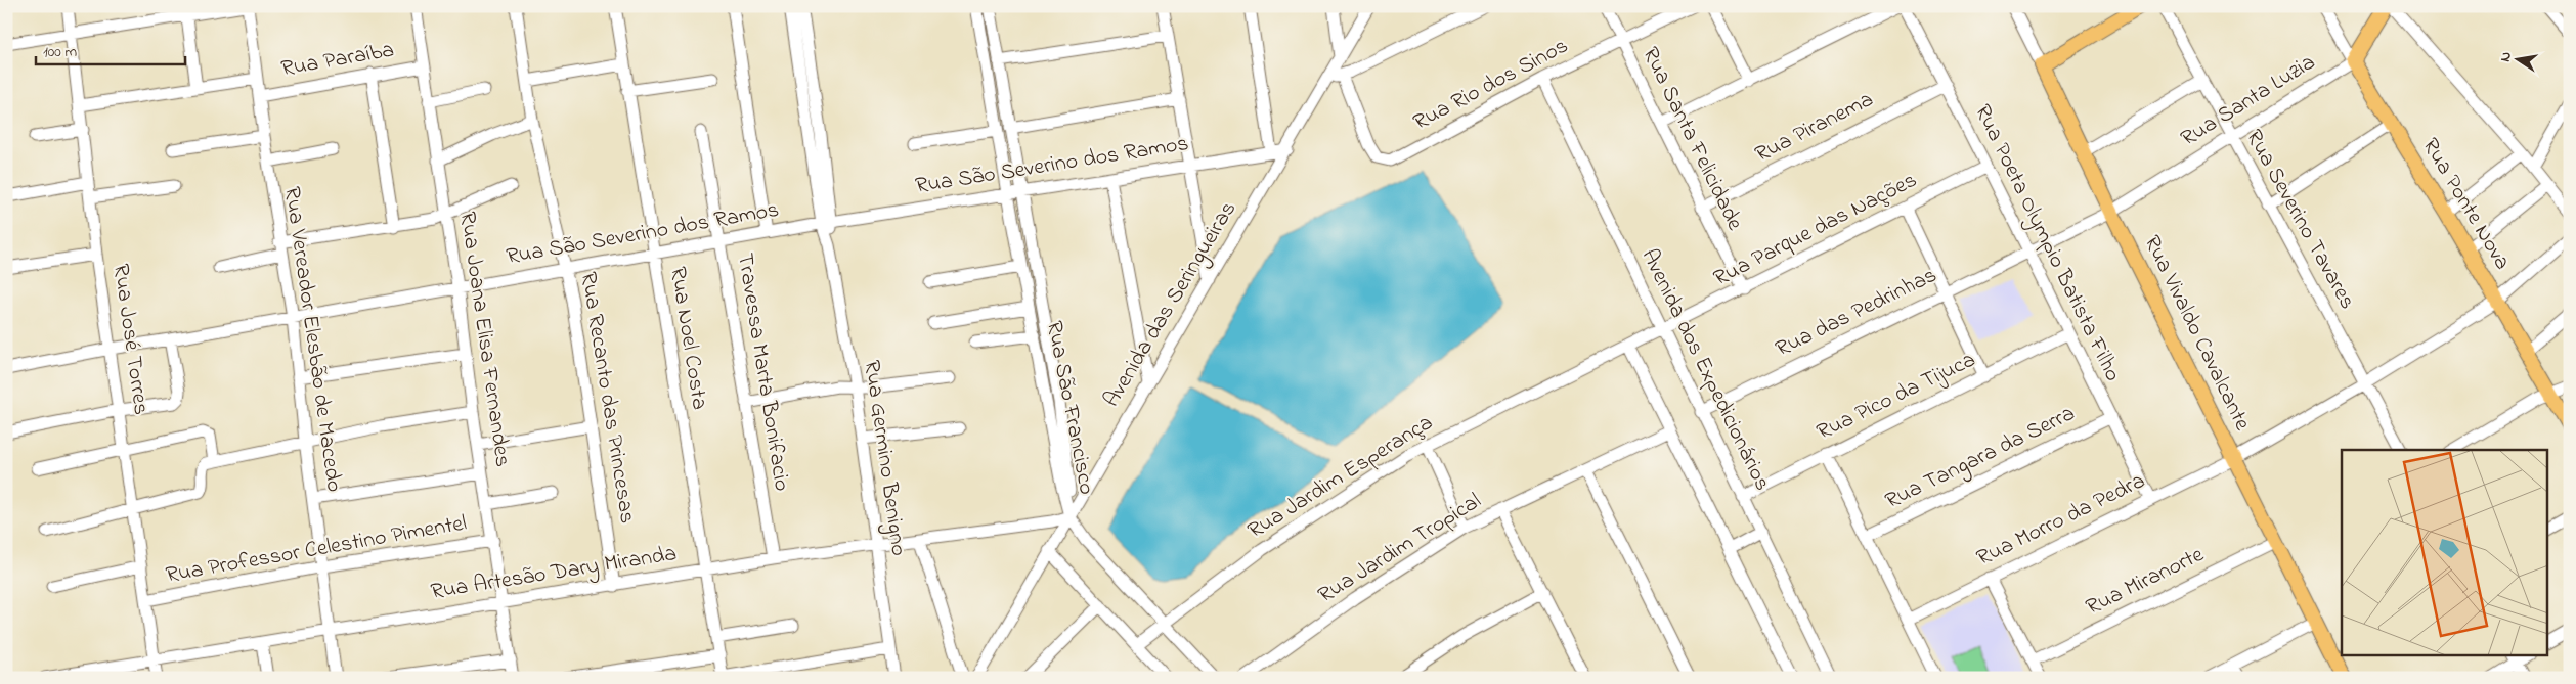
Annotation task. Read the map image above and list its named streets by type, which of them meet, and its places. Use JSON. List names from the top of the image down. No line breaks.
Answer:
{"streets":{"main road":["Rua Santa Luzia","Rua Ponte Nova","Rua Vivaldo Cavalcante"],"street":["Rua Paraíba","Rua Rio dos Sinos","Rua Piranema","Rua Santa Felicidade","Rua São Severino dos Ramos","Rua Severino Tavares","Rua Parque das Nações","Rua Poeta Olympio Batista Filho","Avenida das Seringueiras","Rua das Pedrinhas","Rua Noel Costa","Rua José Torres","Rua Vereador Elesbão de Macedo","Rua Joana Elisa Fernandes","Avenida dos Expedicionários","Travessa Marta Bonifacio","Rua Pico da Tijuca","Rua Recanto das Princesas","Rua São Francisco","Rua Germino Benigno","Rua Tangara da Serra","Rua Jardim Esperança","Rua Morro da Pedra","Rua Jardim Tropical","Rua Professor Celestino Pimentel","Rua Artesão Dary Miranda","Rua Miranorte"]},"crossings":[["Rua Paraíba","Rua José Torres"],["Rua Paraíba","Rua Vereador Elesbão de Macedo"],["Rua Paraíba","Rua Joana Elisa Fernandes"],["Rua Rio dos Sinos","Rua Santa Felicidade"],["Rua Rio dos Sinos","Avenida das Seringueiras"],["Rua Rio dos Sinos","Avenida dos Expedicionários"],["Rua Santa Luzia","Rua Ponte Nova"],["Rua Santa Luzia","Rua Severino Tavares"],["Rua Santa Luzia","Rua Poeta Olympio Batista Filho"],["Rua Santa Luzia","Rua das Pedrinhas"],["Rua Santa Luzia","Rua Vivaldo Cavalcante"],["Rua Piranema","Rua Santa Felicidade"],["Rua Piranema","Rua Poeta Olympio Batista Filho"],["Rua Santa Felicidade","Rua Parque das Nações"],["Rua São Severino dos Ramos","Avenida das Seringueiras"],["Rua São Severino dos Ramos","Rua Noel Costa"],["Rua São Severino dos Ramos","Rua José Torres"],["Rua São Severino dos Ramos","Rua Vereador Elesbão de Macedo"],["Rua São Severino dos Ramos","Rua Joana Elisa Fernandes"],["Rua São Severino dos Ramos","Travessa Marta Bonifacio"],["Rua São Severino dos Ramos","Rua Recanto das Princesas"],["Rua São Severino dos Ramos","Rua São Francisco"],["Rua São Severino dos Ramos","Rua Germino Benigno"],["Rua Ponte Nova","Rua Morro da Pedra"],["Rua Severino Tavares","Rua Morro da Pedra"],["Rua Parque das Nações","Rua Poeta Olympio Batista Filho"],["Rua Parque das Nações","Avenida dos Expedicionários"],["Rua Parque das Nações","Rua Jardim Esperança"],["Rua Poeta Olympio Batista Filho","Rua das Pedrinhas"],["Rua Poeta Olympio Batista Filho","Rua Pico da Tijuca"],["Rua Poeta Olympio Batista Filho","Rua Tangara da Serra"],["Rua Poeta Olympio Batista Filho","Rua Morro da Pedra"],["Avenida das Seringueiras","Rua São Francisco"],["Avenida das Seringueiras","Rua Artesão Dary Miranda"],["Rua das Pedrinhas","Avenida dos Expedicionários"],["Rua Vivaldo Cavalcante","Rua Morro da Pedra"],["Rua Vivaldo Cavalcante","Rua Miranorte"],["Rua Noel Costa","Rua Artesão Dary Miranda"],["Rua José Torres","Rua Professor Celestino Pimentel"],["Rua José Torres","Rua Artesão Dary Miranda"],["Rua Vereador Elesbão de Macedo","Rua Professor Celestino Pimentel"],["Rua Vereador Elesbão de Macedo","Rua Artesão Dary Miranda"],["Rua Joana Elisa Fernandes","Rua Professor Celestino Pimentel"],["Rua Joana Elisa Fernandes","Rua Artesão Dary Miranda"],["Avenida dos Expedicionários","Rua Pico da Tijuca"],["Avenida dos Expedicionários","Rua Jardim Esperança"],["Travessa Marta Bonifacio","Rua Artesão Dary Miranda"],["Rua Recanto das Princesas","Rua Artesão Dary Miranda"],["Rua São Francisco","Rua Artesão Dary Miranda"],["Rua Germino Benigno","Rua Artesão Dary Miranda"]],"scale_bar":"100 m","north":"left"}
